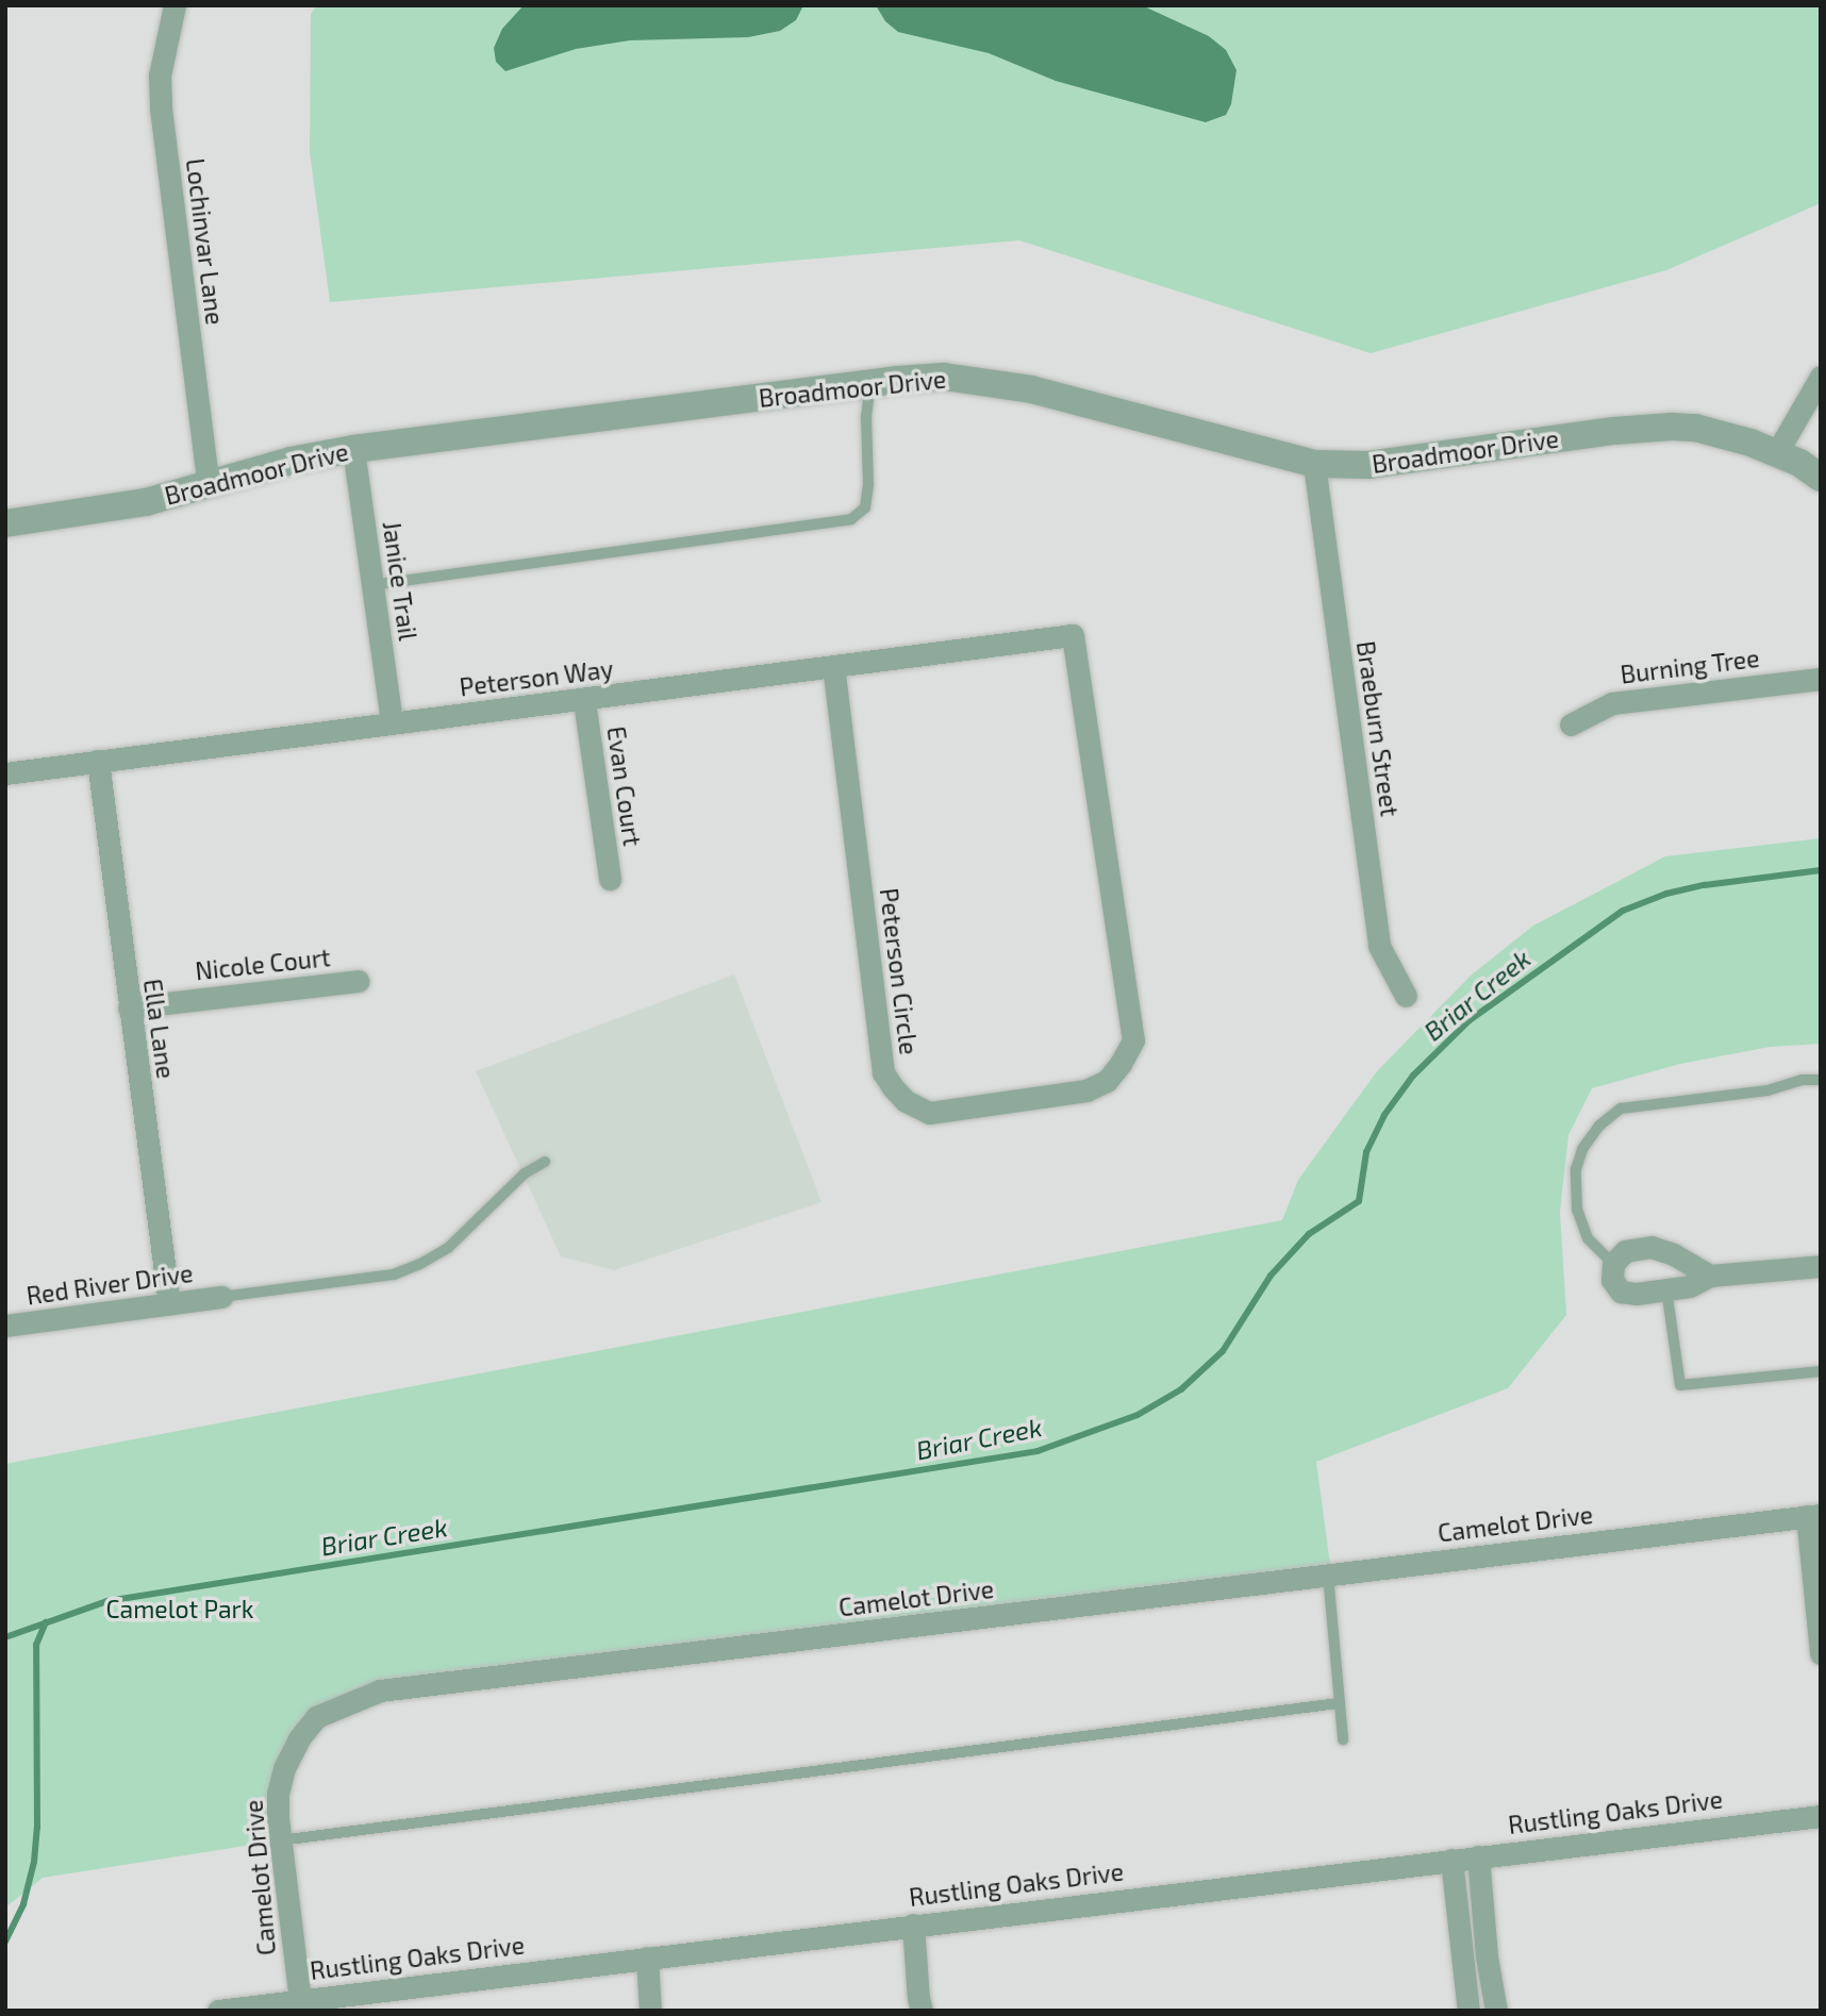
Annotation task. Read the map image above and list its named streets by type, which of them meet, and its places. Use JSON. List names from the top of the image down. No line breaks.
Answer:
{"streets":{"street":["Lochinvar Lane","Broadmoor Drive","Janice Trail","Burning Tree","Peterson Way","Braeburn Street","Evan Court","Nicole Court","Peterson Circle","Ella Lane","Red River Drive","Camelot Drive","Rustling Oaks Drive"]},"crossings":[["Lochinvar Lane","Broadmoor Drive"],["Broadmoor Drive","Janice Trail"],["Broadmoor Drive","Braeburn Street"],["Janice Trail","Peterson Way"],["Peterson Way","Evan Court"],["Peterson Way","Peterson Circle"],["Peterson Way","Ella Lane"],["Nicole Court","Ella Lane"],["Ella Lane","Red River Drive"],["Camelot Drive","Rustling Oaks Drive"]],"water":["Briar Creek"],"parks":["Camelot Park"]}
